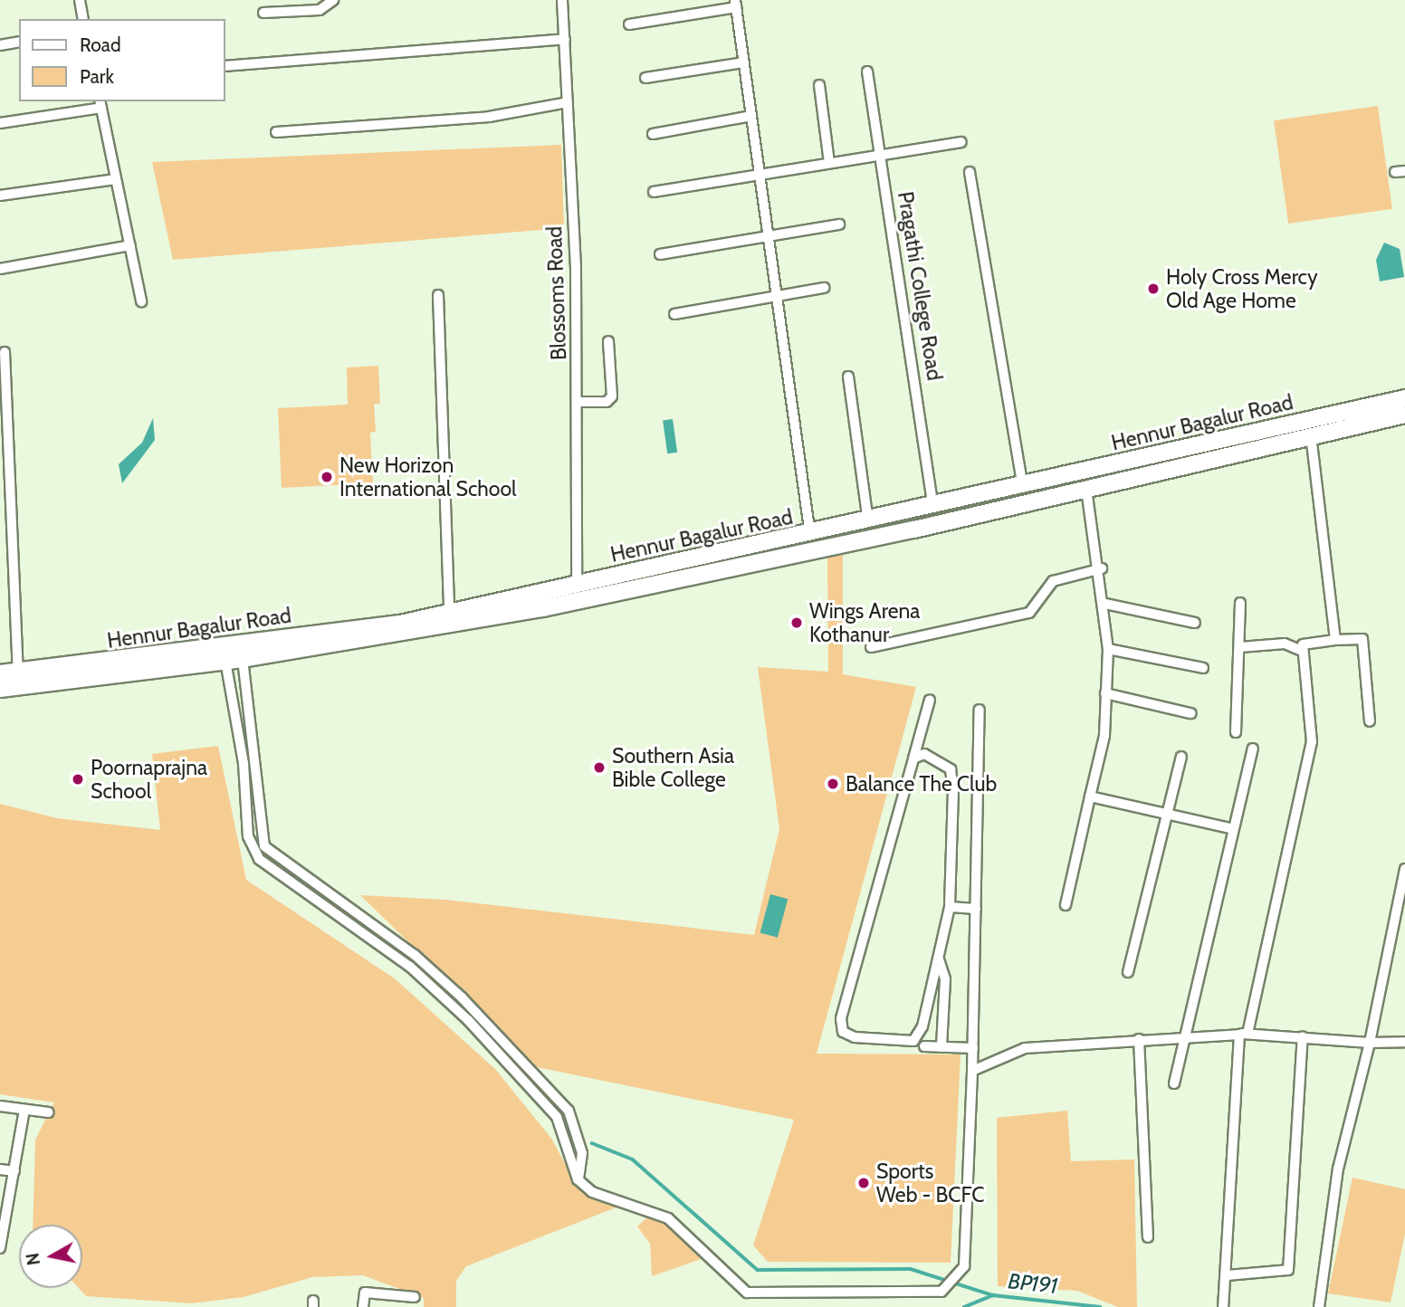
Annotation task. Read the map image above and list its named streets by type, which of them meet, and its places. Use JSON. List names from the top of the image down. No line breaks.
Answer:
{"streets":{"main road":["Hennur Bagalur Road"],"street":["Pragathi College Road","Blossoms Road"]},"crossings":[["Pragathi College Road","Hennur Bagalur Road"],["Blossoms Road","Hennur Bagalur Road"]],"water":["BP191"],"places":["Holy Cross Mercy Old Age Home","New Horizon International School","Wings Arena Kothanur","Southern Asia Bible College","Poornaprajna School","Balance The Club","Sports Web - BCFC"],"legend":["Road","Park"],"north":"left"}
